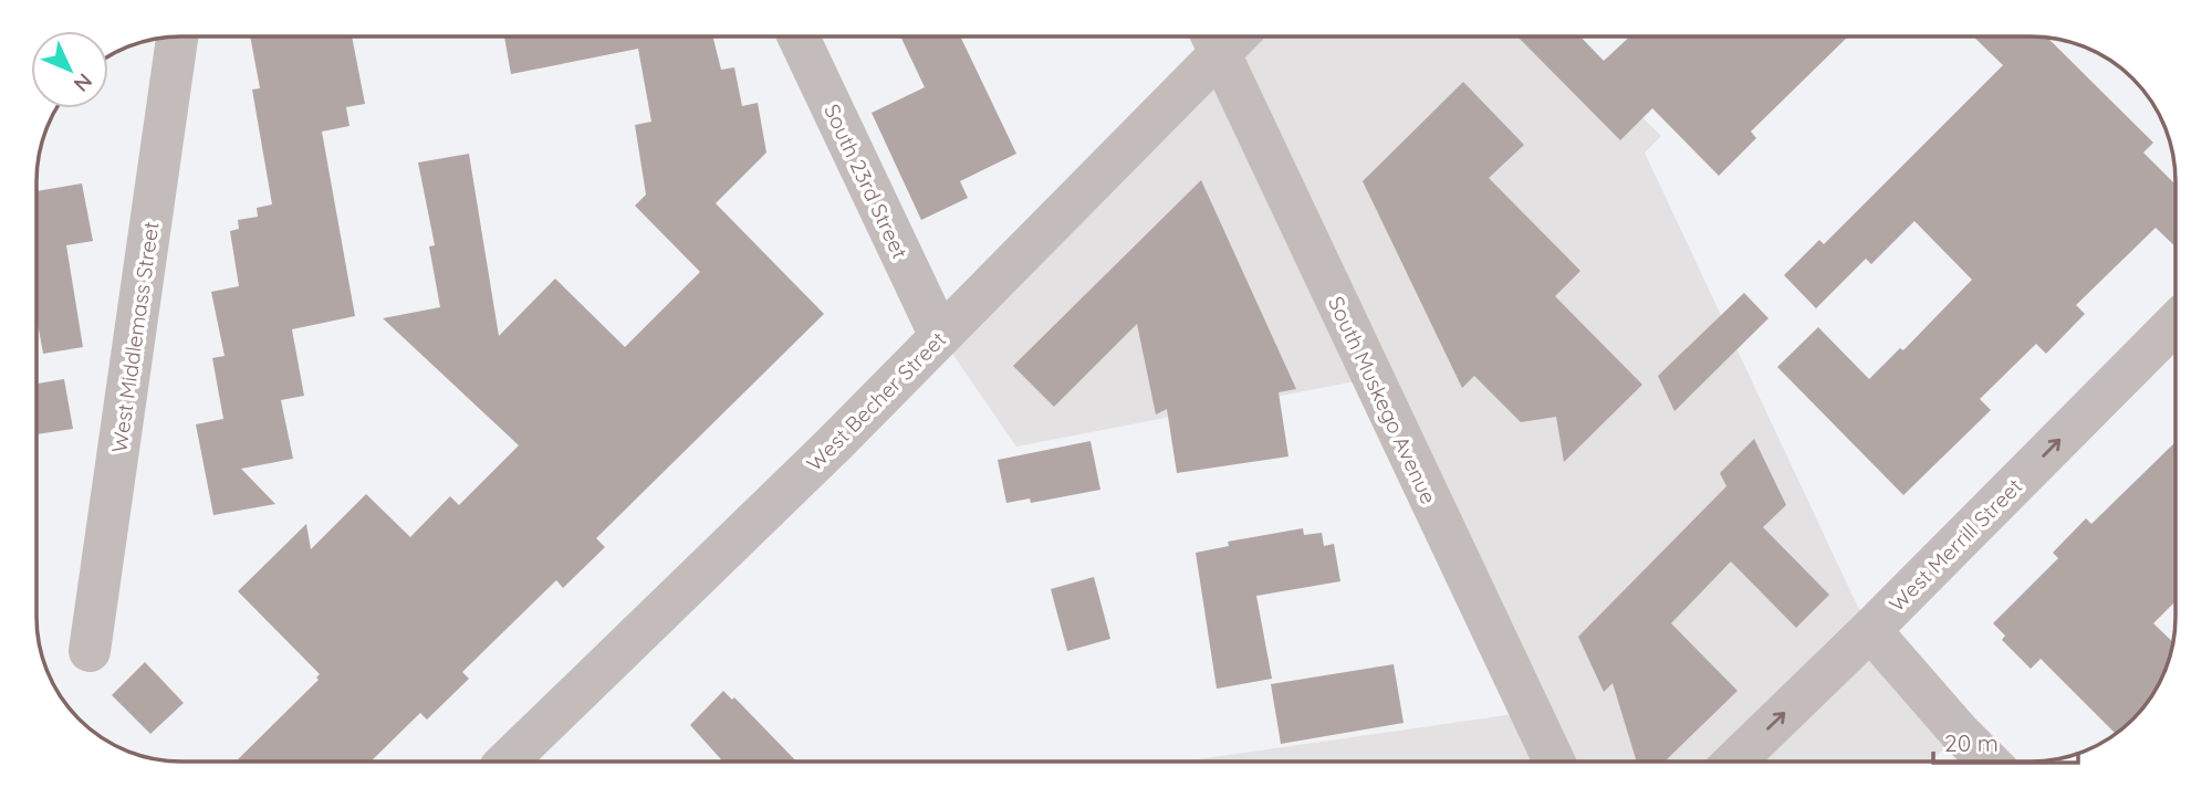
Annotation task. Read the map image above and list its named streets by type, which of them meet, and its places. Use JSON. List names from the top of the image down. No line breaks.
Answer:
{"streets":{"street":["South 23rd Street","West Middlemass Street","South Muskego Avenue","West Becher Street","West Merrill Street"]},"crossings":[["South 23rd Street","West Becher Street"],["South Muskego Avenue","West Becher Street"]],"one_way":["West Merrill Street"],"scale_bar":"20 m","north":"bottom right"}
